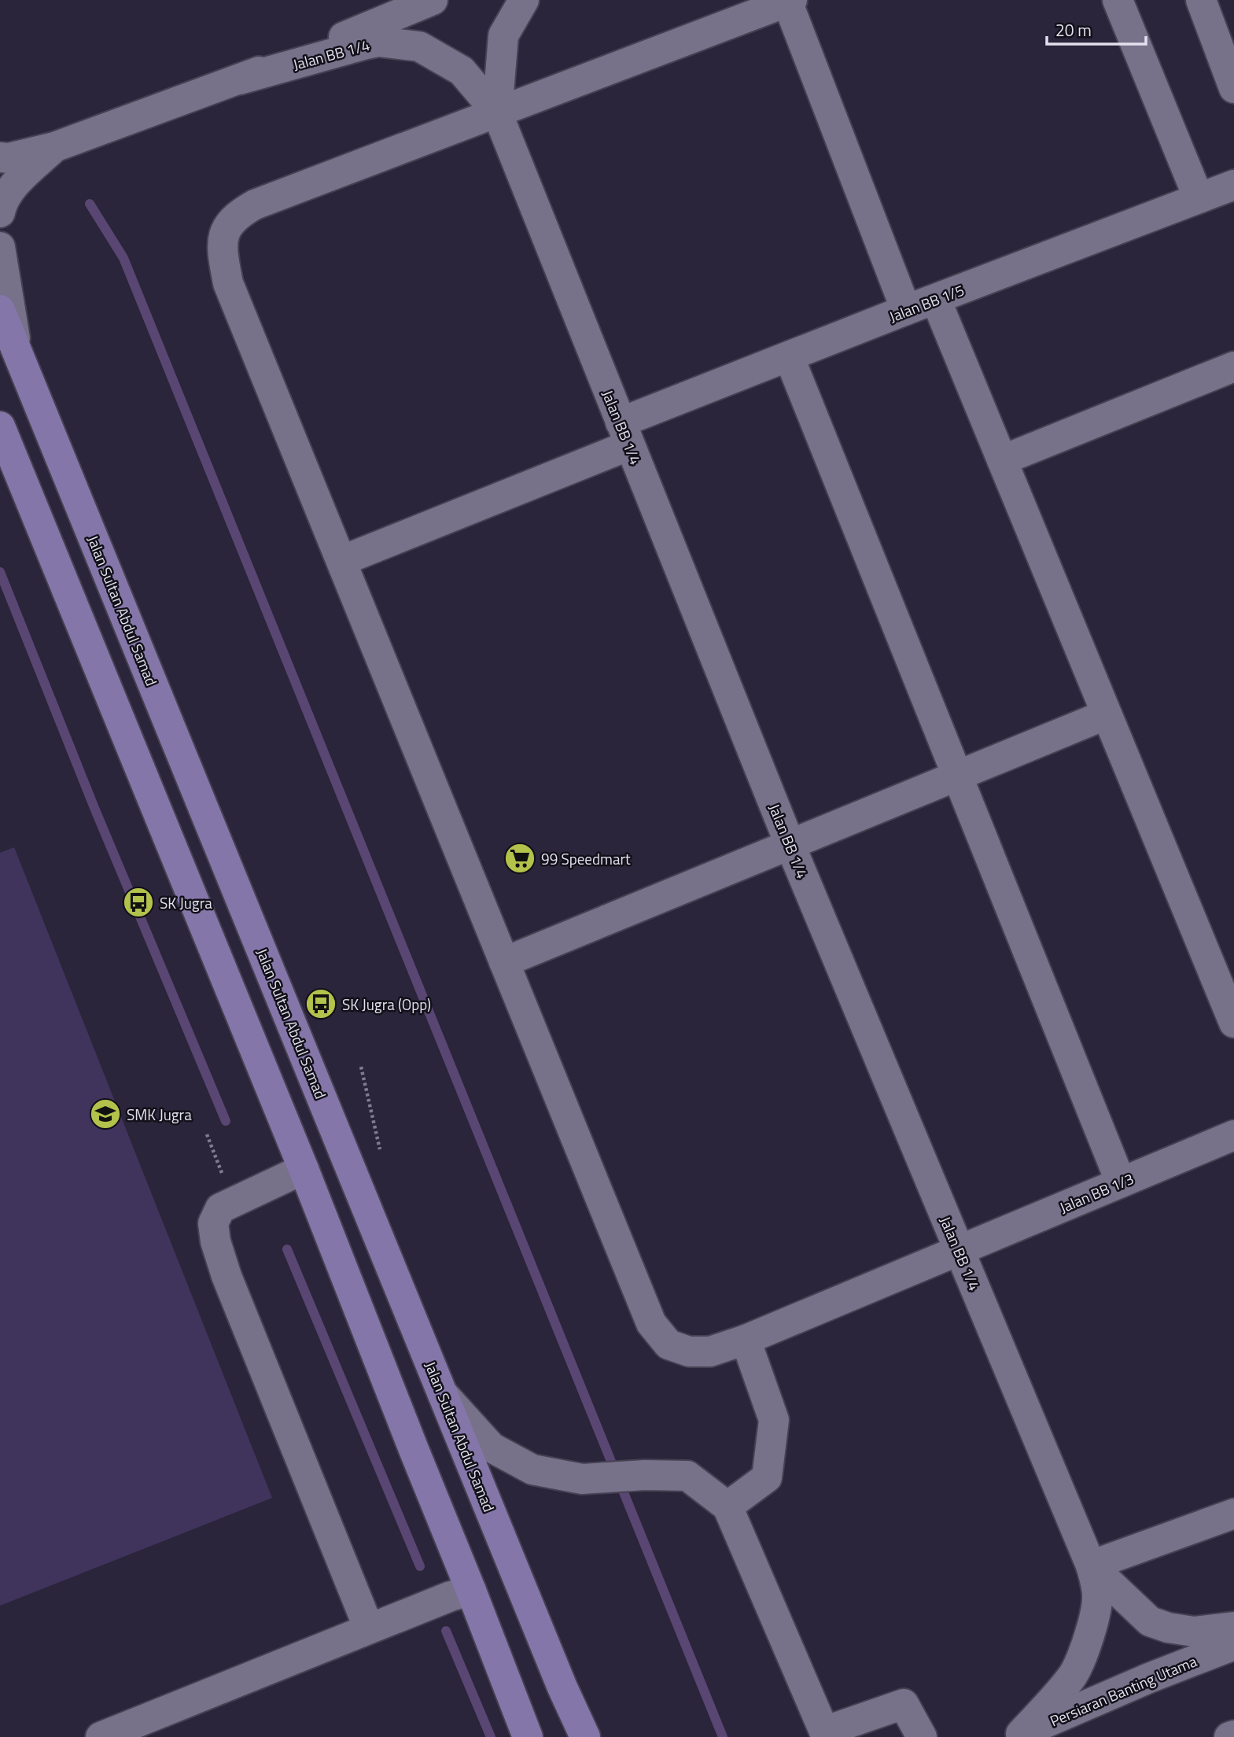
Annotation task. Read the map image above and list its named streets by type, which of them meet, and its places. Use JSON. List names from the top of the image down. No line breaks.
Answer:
{"streets":{"main road":["Jalan Sultan Abdul Samad"],"street":["Jalan BB 1/4","Jalan BB 1/5","Jalan BB 1/3","Persiaran Banting Utama"]},"crossings":[["Jalan BB 1/4","Jalan BB 1/5"],["Jalan BB 1/4","Jalan BB 1/3"],["Jalan BB 1/4","Persiaran Banting Utama"],["Jalan BB 1/5","Jalan BB 1/3"]],"places":{"supermarket":["99 Speedmart"],"bus stop":["SK Jugra","SK Jugra (Opp)"],"school or university":["SMK Jugra"]},"scale_bar":"20 m"}
